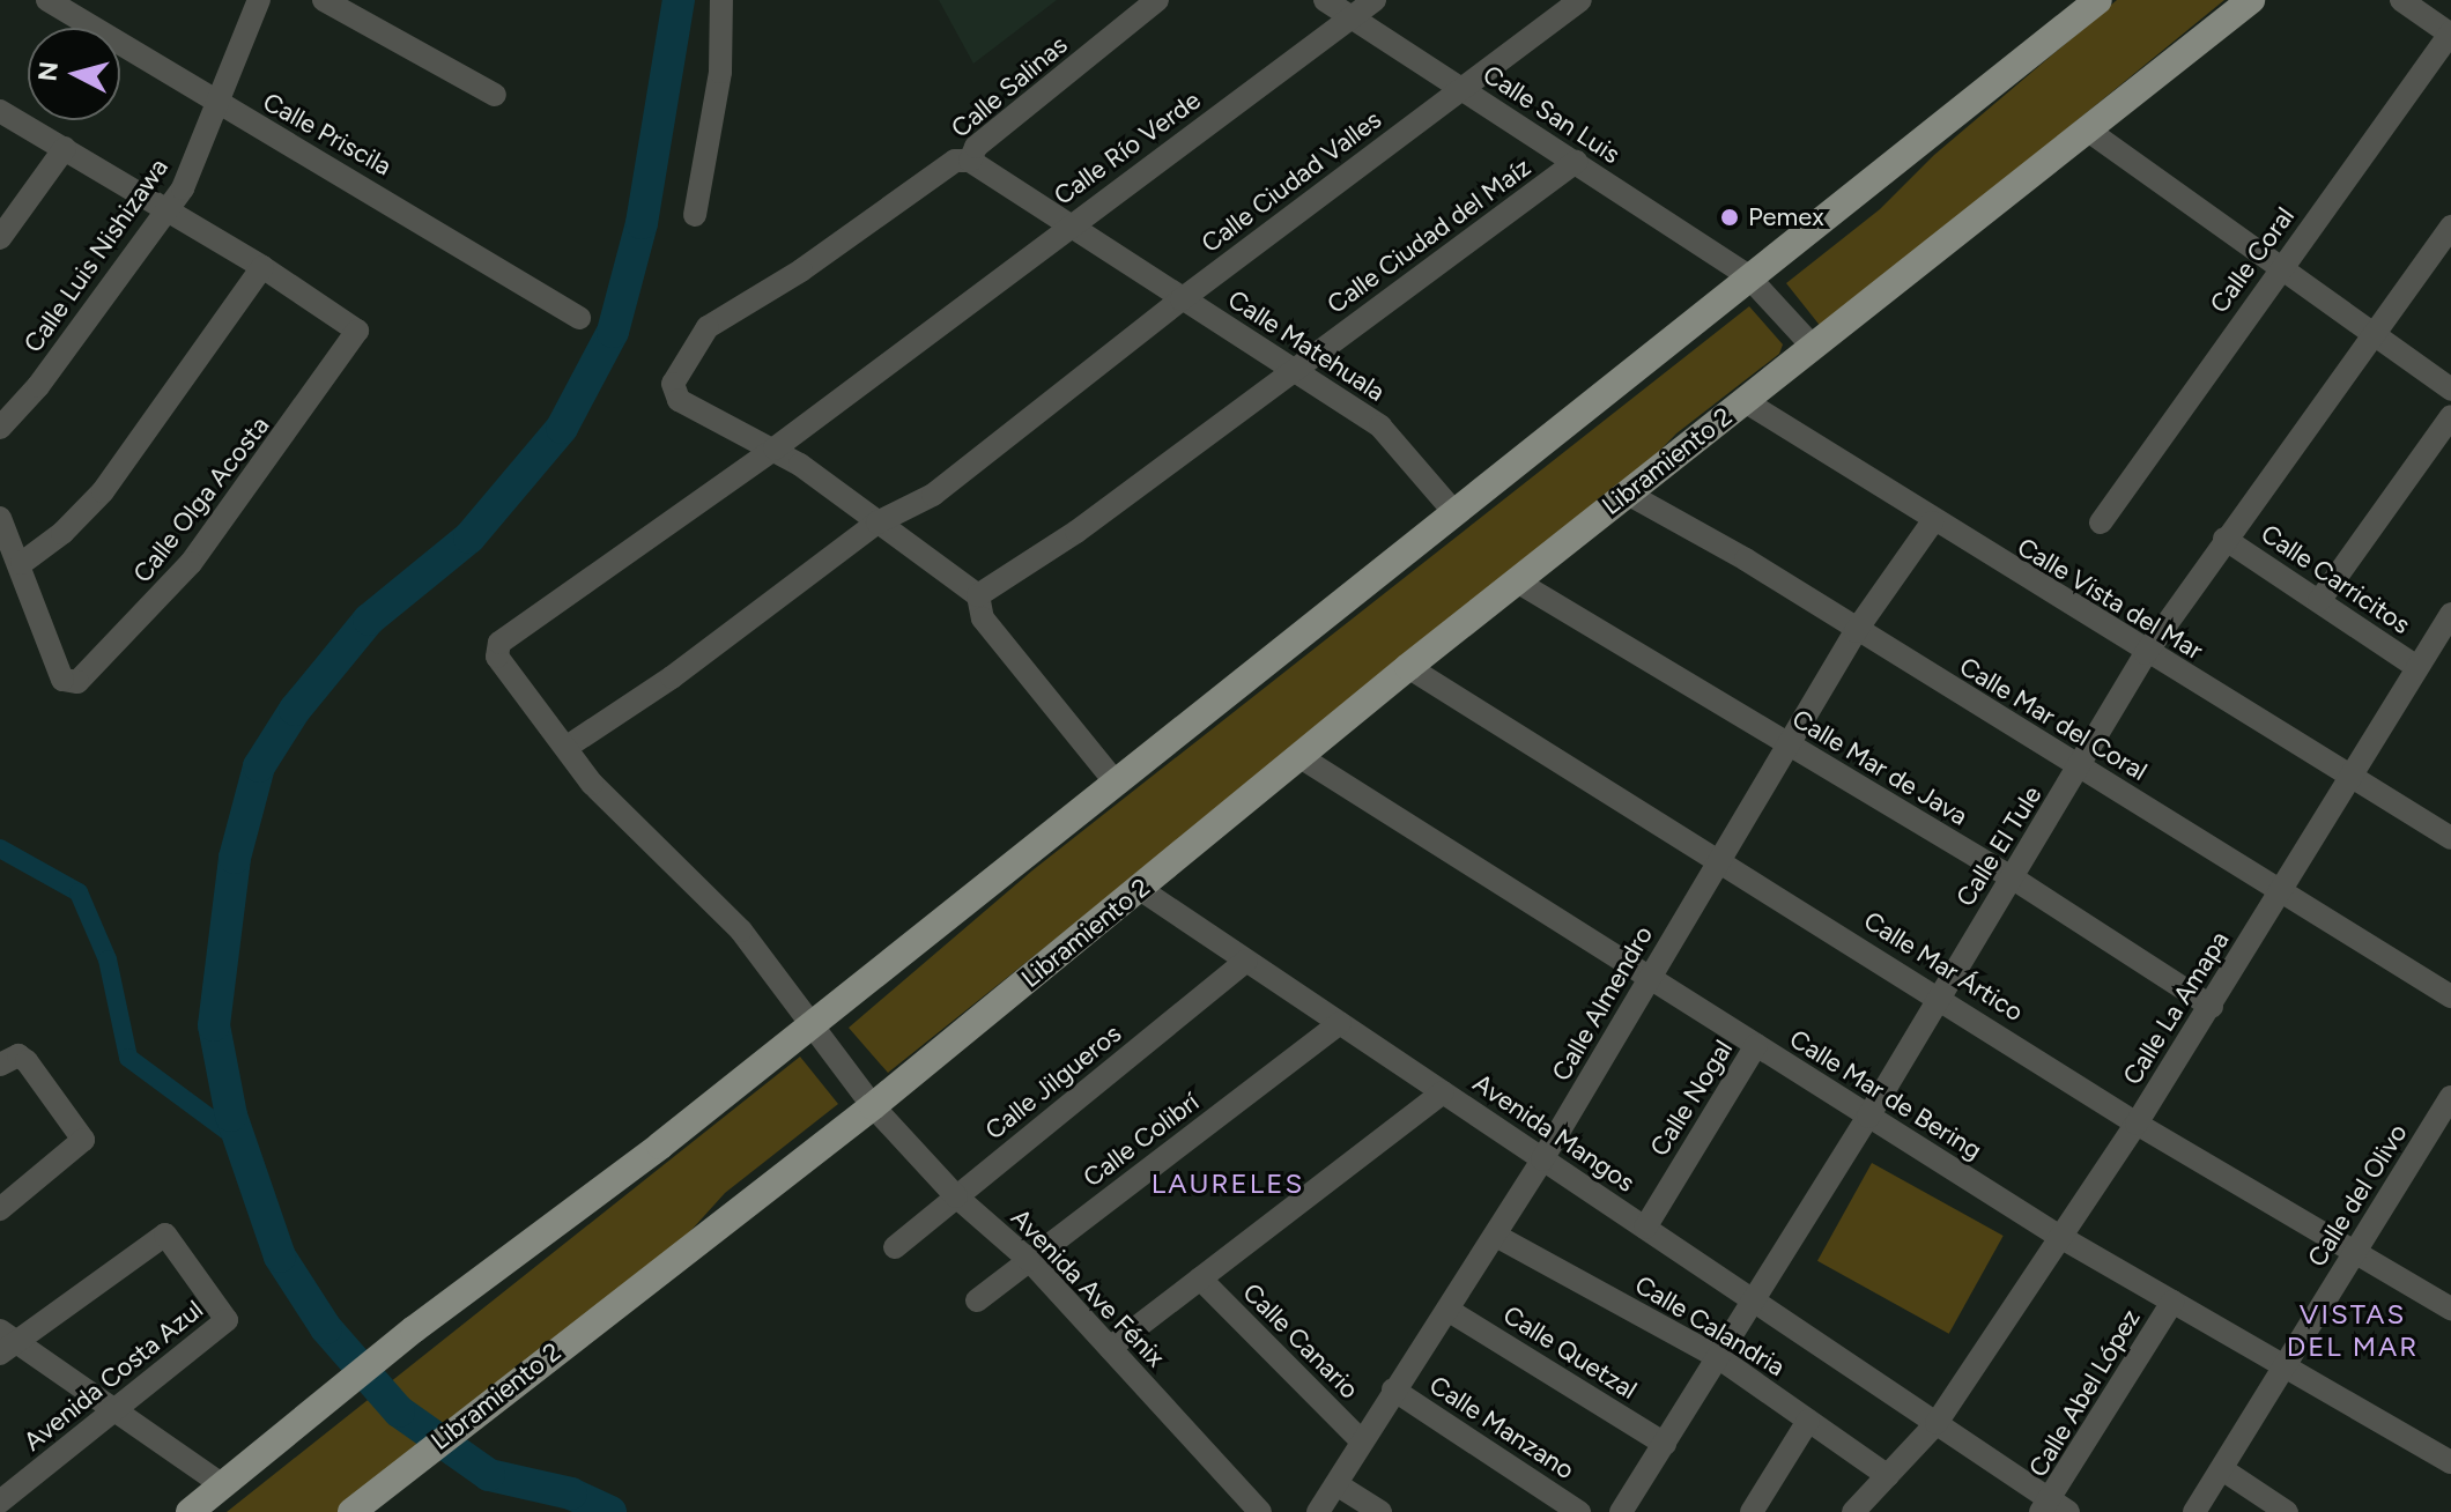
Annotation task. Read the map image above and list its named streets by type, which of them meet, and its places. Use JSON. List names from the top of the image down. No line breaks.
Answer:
{"streets":{"main road":["Libramiento 2"],"street":["Calle Salinas","Calle San Luis","Calle Priscila","Calle Río Verde","Calle Ciudad Valles","Calle Ciudad del Maíz","Calle Luis Nishizawa","Calle Coral","Calle Matehuala","Calle Olga Acosta","Calle Carricitos","Calle Vista del Mar","Calle Mar del Coral","Calle Mar de Java","Calle El Tule","Calle Mar Ártico","Calle Almendro","Calle La Amapa","Calle Jilgueros","Calle Mar de Bering","Calle Nogal","Avenida Mangos","Calle Colibrí","Calle del Olivo","Avenida Ave Fénix","Calle Calandria","Calle Canario","Calle Quetzal","Avenida Costa Azul","Calle Abel López","Calle Manzano"]},"crossings":[["Calle Salinas","Calle Río Verde"],["Calle Salinas","Calle Matehuala"],["Calle San Luis","Calle Río Verde"],["Calle San Luis","Calle Ciudad Valles"],["Calle San Luis","Calle Ciudad del Maíz"],["Calle Priscila","Calle Luis Nishizawa"],["Calle Río Verde","Calle Ciudad Valles"],["Calle Río Verde","Calle Matehuala"],["Calle Río Verde","Avenida Ave Fénix"],["Calle Ciudad Valles","Calle Matehuala"],["Calle Ciudad Valles","Avenida Ave Fénix"],["Calle Ciudad del Maíz","Calle Matehuala"],["Libramiento 2","Calle Vista del Mar"],["Libramiento 2","Calle Mar del Coral"],["Libramiento 2","Calle Mar de Java"],["Libramiento 2","Calle Mar Ártico"],["Libramiento 2","Calle Mar de Bering"],["Libramiento 2","Avenida Mangos"],["Libramiento 2","Avenida Ave Fénix"],["Calle Carricitos","Calle El Tule"],["Calle Carricitos","Calle La Amapa"],["Calle Vista del Mar","Calle El Tule"],["Calle Vista del Mar","Calle Almendro"],["Calle Vista del Mar","Calle La Amapa"],["Calle Mar del Coral","Calle El Tule"],["Calle Mar del Coral","Calle Almendro"],["Calle Mar del Coral","Calle La Amapa"],["Calle Mar de Java","Calle El Tule"],["Calle Mar de Java","Calle Almendro"],["Calle Mar de Java","Calle La Amapa"],["Calle El Tule","Calle Mar Ártico"],["Calle El Tule","Calle Mar de Bering"],["Calle El Tule","Avenida Mangos"],["Calle El Tule","Calle Calandria"],["Calle El Tule","Calle Quetzal"],["Calle Mar Ártico","Calle Almendro"],["Calle Mar Ártico","Calle La Amapa"],["Calle Mar Ártico","Calle del Olivo"],["Calle Almendro","Calle Mar de Bering"],["Calle Almendro","Avenida Mangos"],["Calle Almendro","Calle Calandria"],["Calle Almendro","Calle Canario"],["Calle Almendro","Calle Quetzal"],["Calle Almendro","Calle Manzano"],["Calle La Amapa","Calle Mar de Bering"],["Calle La Amapa","Avenida Mangos"],["Calle La Amapa","Calle Calandria"],["Calle Jilgueros","Avenida Mangos"],["Calle Jilgueros","Avenida Ave Fénix"],["Calle Mar de Bering","Calle Nogal"],["Calle Mar de Bering","Calle del Olivo"],["Calle Mar de Bering","Calle Abel López"],["Calle Nogal","Avenida Mangos"],["Avenida Mangos","Calle Colibrí"],["Avenida Mangos","Calle Abel López"],["Calle Colibrí","Avenida Ave Fénix"]],"districts":["LAURELES","VISTAS DEL MAR"],"places":["Pemex"],"north":"left"}
